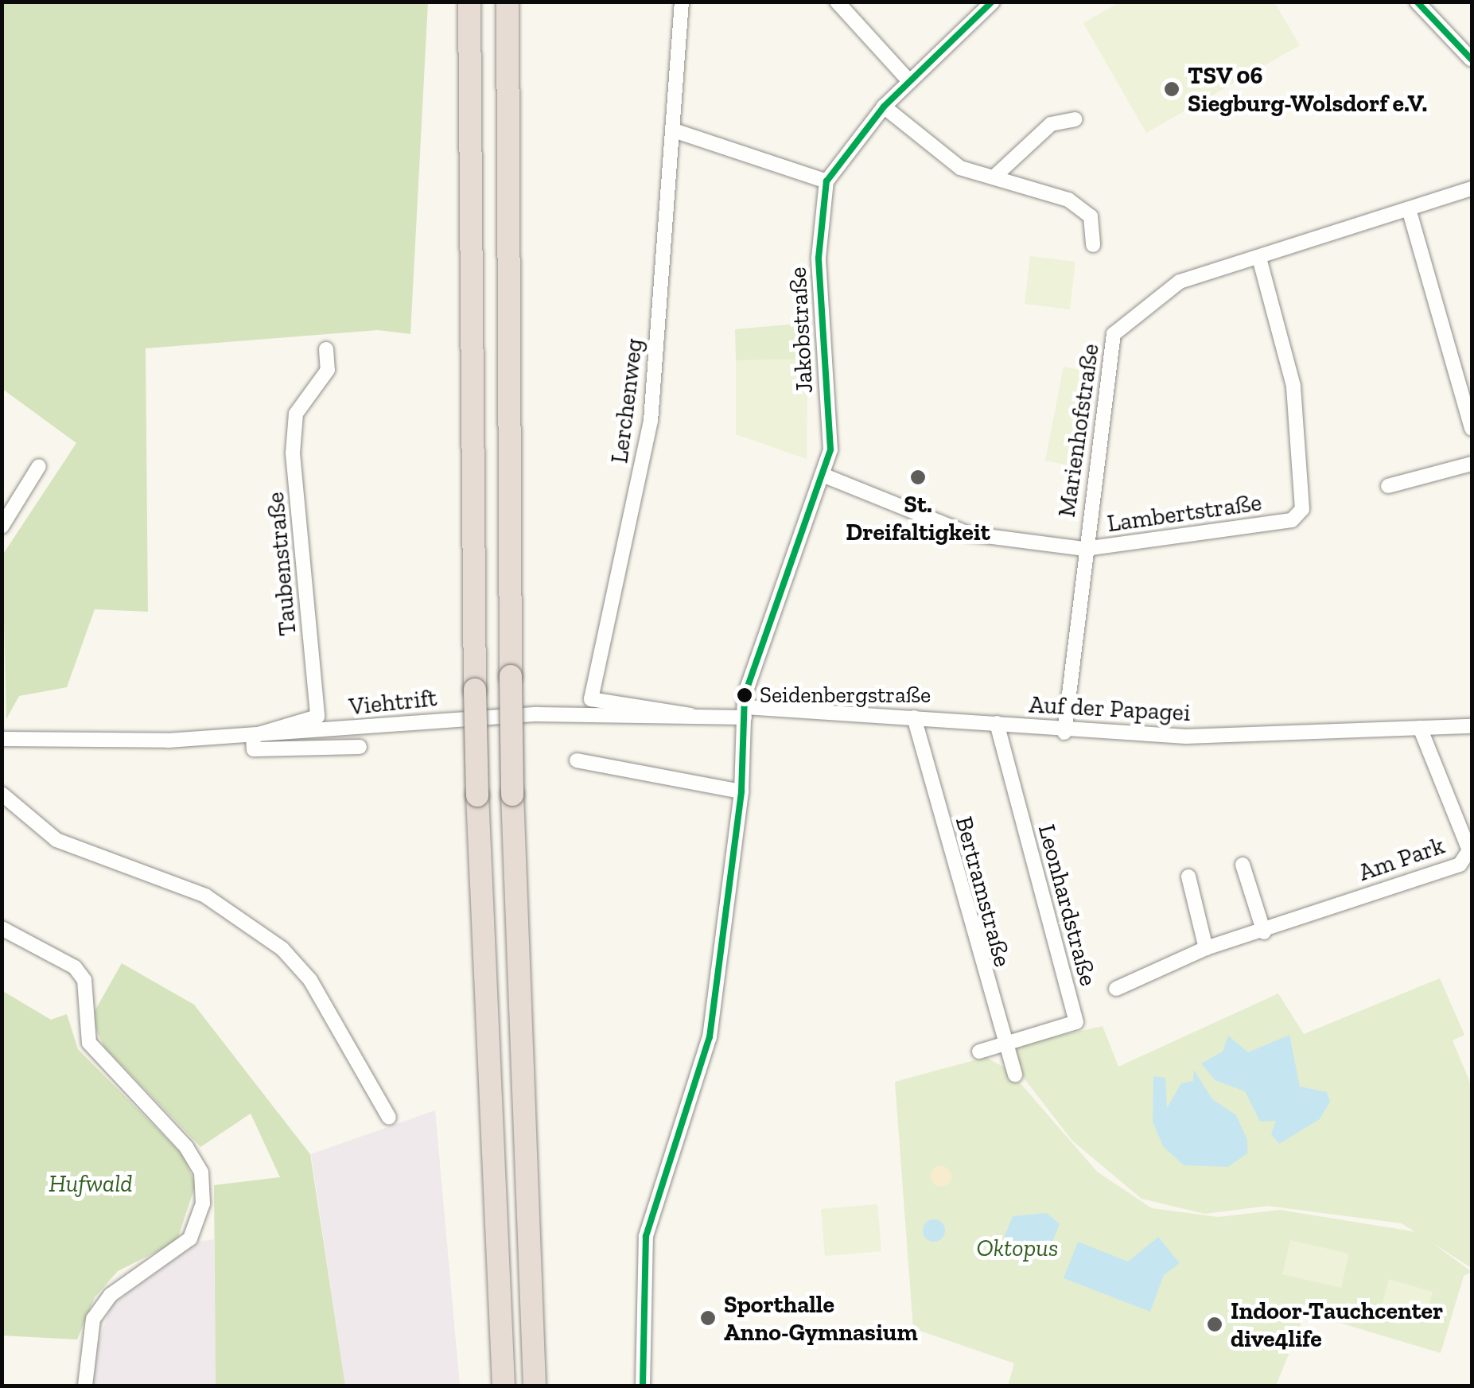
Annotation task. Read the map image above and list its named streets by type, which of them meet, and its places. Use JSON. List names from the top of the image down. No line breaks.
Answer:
{"streets":{"street":["Jakobstraße","Lerchenweg","Marienhofstraße","Lambertstraße","Taubenstraße","Viehtrift","Auf der Papagei","Am Park","Bertramstraße","Leonhardstraße"]},"crossings":[["Jakobstraße","Lambertstraße"],["Jakobstraße","Auf der Papagei"],["Lerchenweg","Auf der Papagei"],["Marienhofstraße","Lambertstraße"],["Marienhofstraße","Auf der Papagei"],["Taubenstraße","Viehtrift"],["Viehtrift","Auf der Papagei"],["Auf der Papagei","Am Park"],["Auf der Papagei","Bertramstraße"],["Auf der Papagei","Leonhardstraße"],["Bertramstraße","Leonhardstraße"]],"parks":["Hufwald","Oktopus"],"places":["TSV 06 Siegburg-Wolsdorf e.V.","St. Dreifaltigkeit","Seidenbergstraße","Sporthalle Anno-Gymnasium","Indoor-Tauchcenter dive4life"]}
